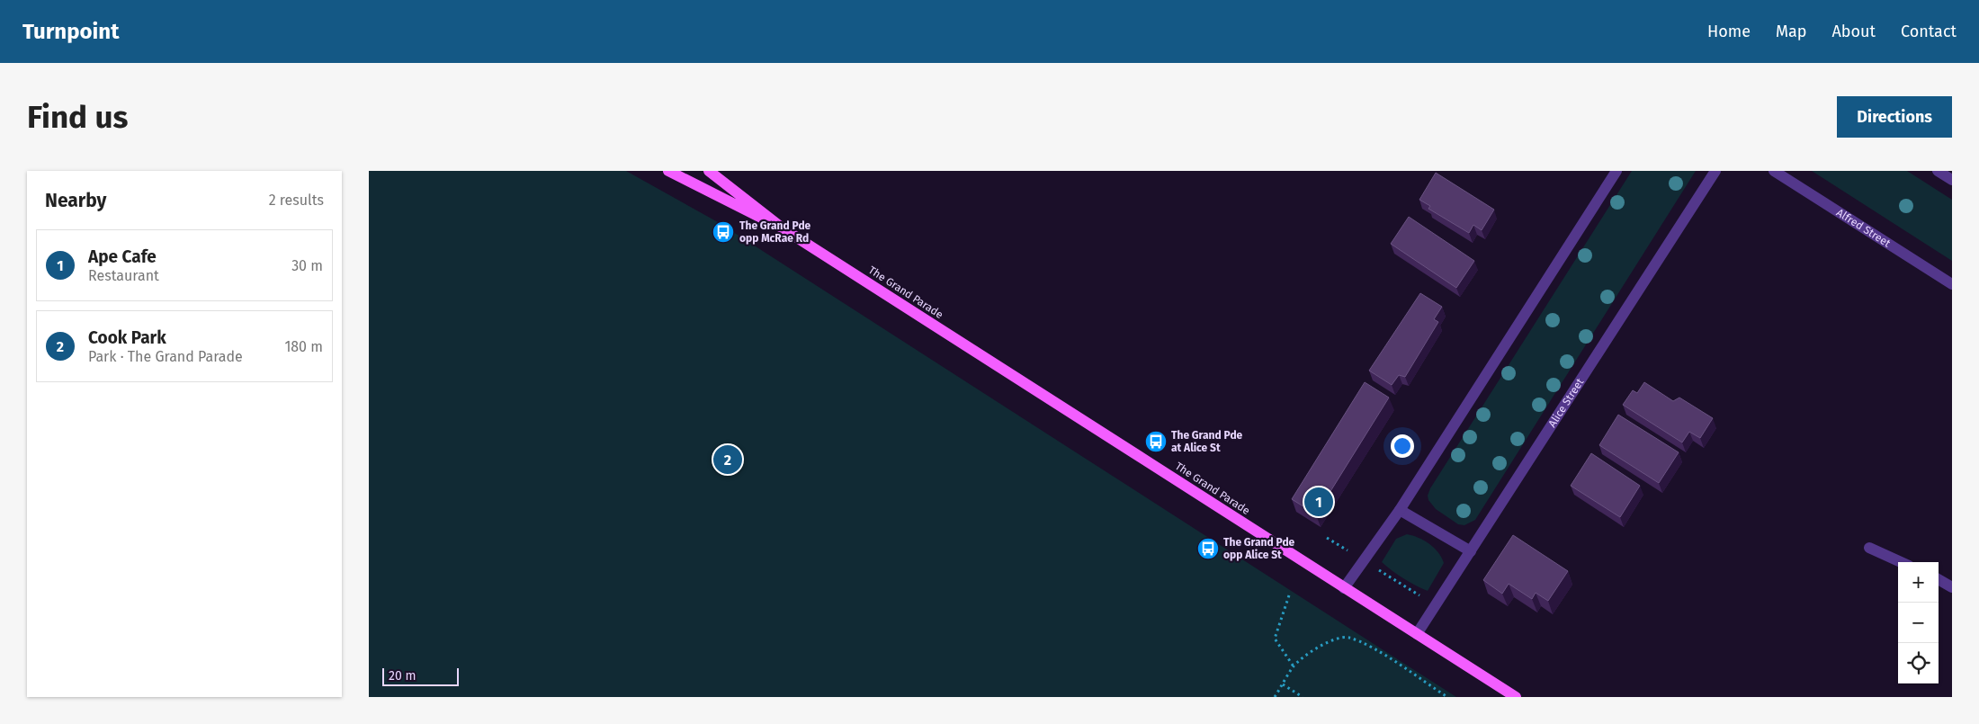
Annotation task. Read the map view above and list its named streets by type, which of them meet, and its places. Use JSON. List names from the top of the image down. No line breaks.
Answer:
{"streets":{"main road":["The Grand Parade"],"street":["Alfred Street","Alice Street"]},"crossings":[["The Grand Parade","Alice Street"]],"places":{"bus stop":["The Grand Pde opp McRae Rd","The Grand Pde at Alice St","The Grand Pde opp Alice St"]},"scale_bar":"20 m","page":{"header":"Turnpoint","nav":["Home","Map","About","Contact"],"buttons":"Directions","title":"Find us","heading":["Nearby","2 results"],"list":[{"mark":"1","name":"Ape Cafe","note":"Restaurant","value":"30 m"},{"mark":"2","name":"Cook Park","note":"Park · The Grand Parade","value":"180 m"}],"pins":["2","1"],"map_buttons":["+","−"],"scale":"20 m"}}
